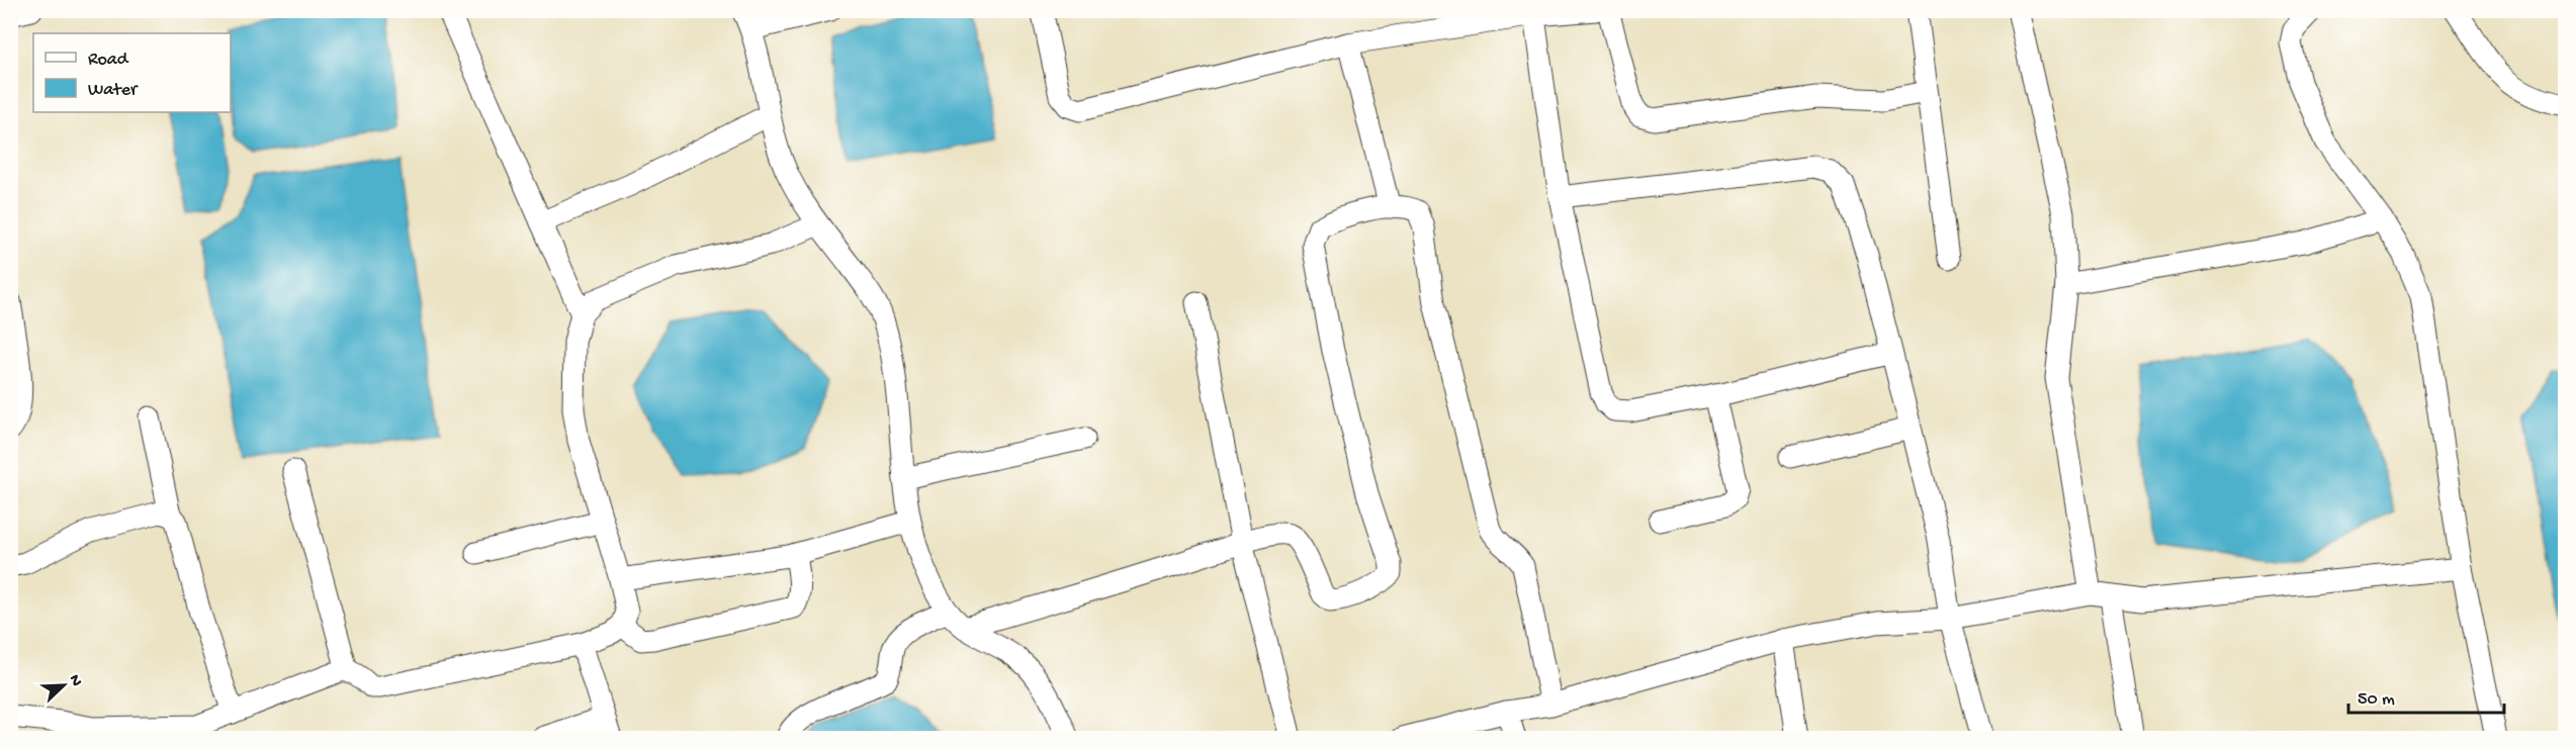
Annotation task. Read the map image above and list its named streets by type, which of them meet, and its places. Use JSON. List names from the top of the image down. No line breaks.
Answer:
{"legend":["Road","Water"],"scale_bar":"50 m","north":"top right"}
